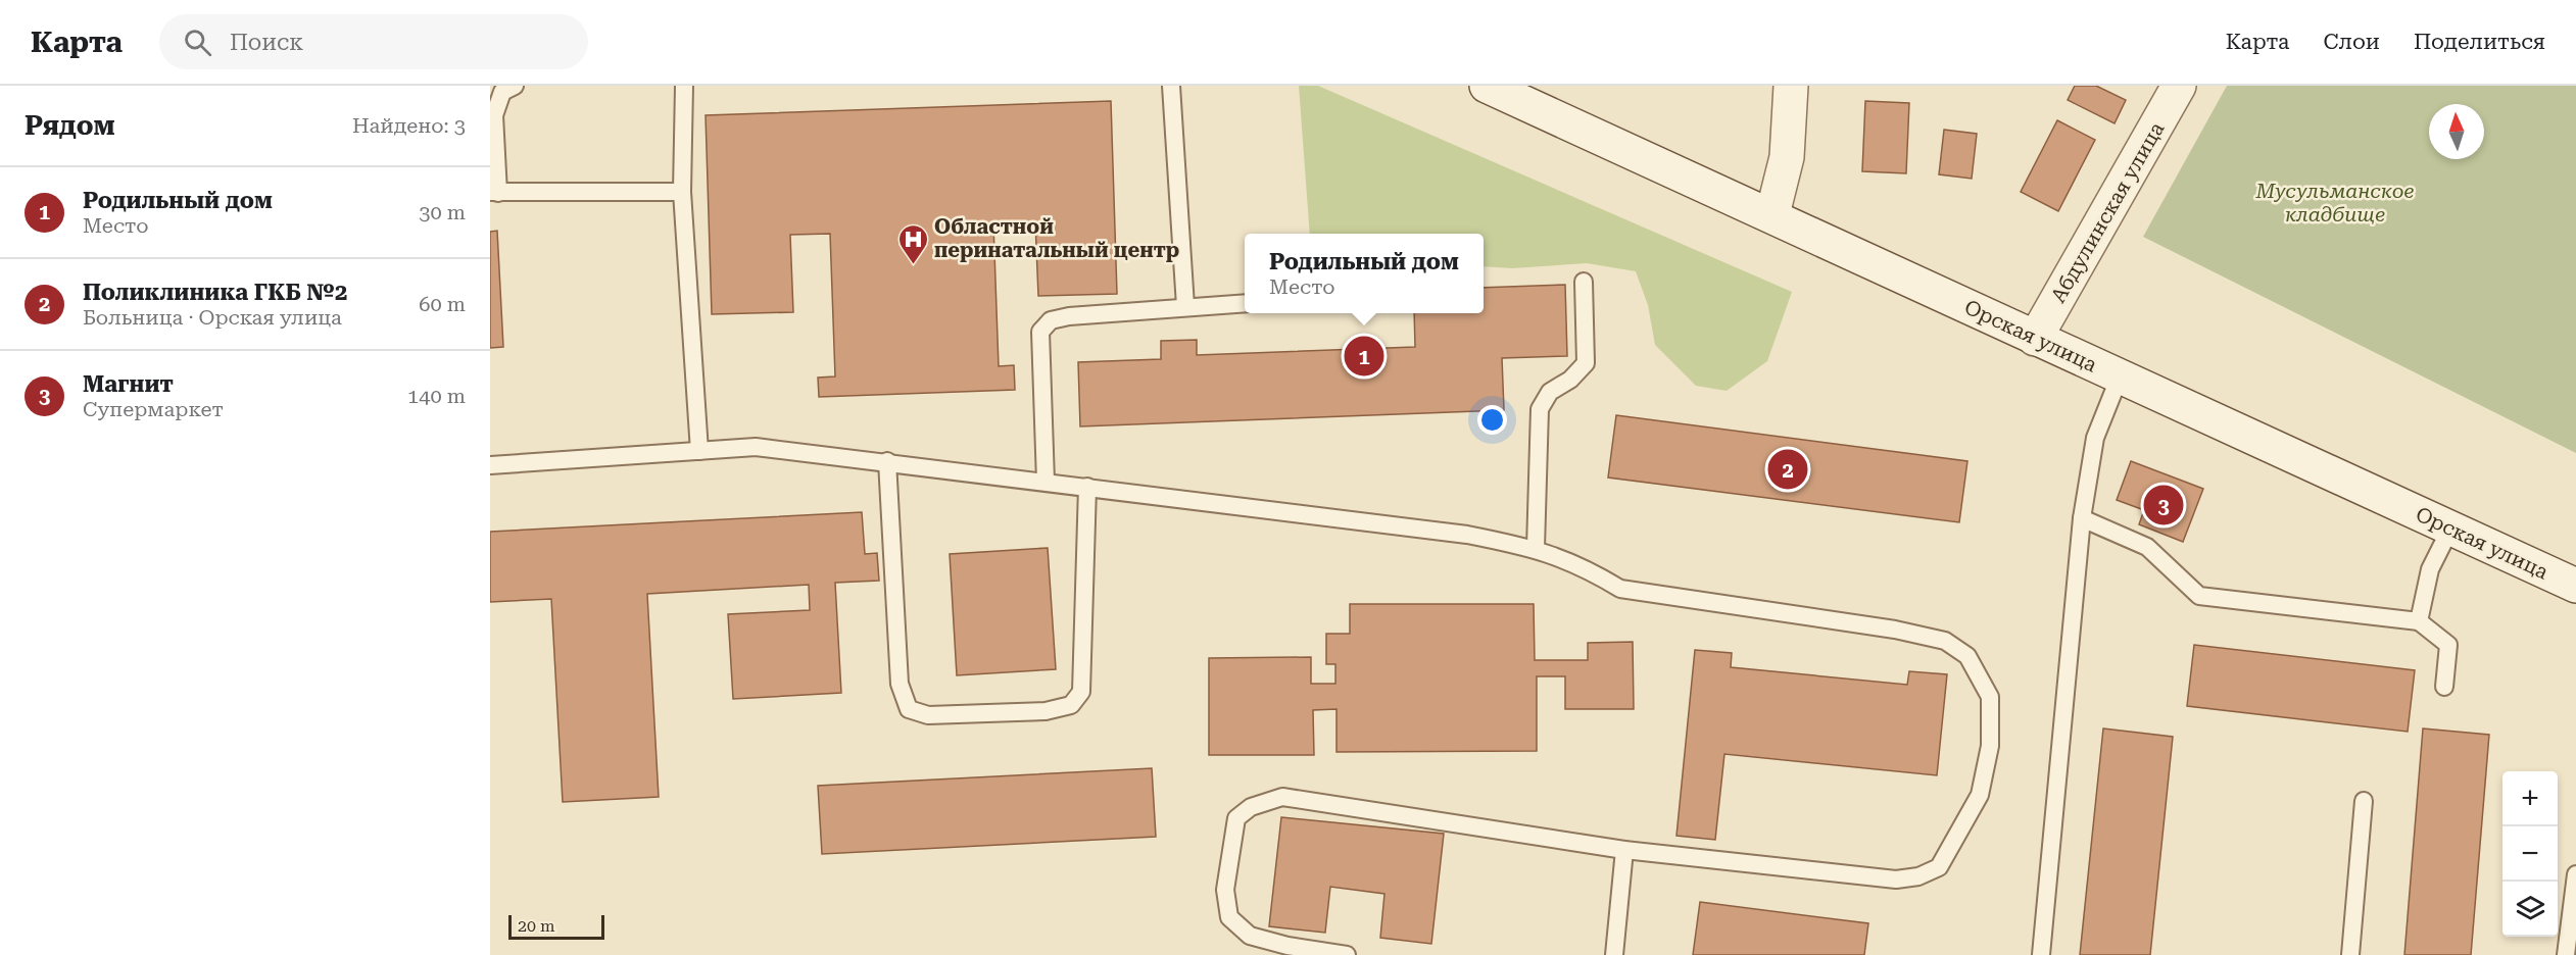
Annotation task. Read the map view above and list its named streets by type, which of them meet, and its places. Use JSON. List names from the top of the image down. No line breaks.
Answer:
{"streets":{"main road":["Абдулинская улица","Орская улица"]},"crossings":[["Абдулинская улица","Орская улица"]],"parks":["Мусульманское кладбище"],"places":{"hospital":["Областной перинатальный центр"]},"scale_bar":"20 m","north":"top","page":{"header":"Карта","search":"Поиск","nav":["Карта","Слои","Поделиться"],"heading":["Рядом","Найдено: 3"],"list":[{"mark":"1","name":"Родильный дом","note":"Место","value":"30 m"},{"mark":"2","name":"Поликлиника ГКБ №2","note":"Больница · Орская улица","value":"60 m"},{"mark":"3","name":"Магнит","note":"Супермаркет","value":"140 m"}],"popup":["Родильный дом","Место"],"pins":["1","2","3"],"map_buttons":["+","−"],"scale":"20 m"}}
